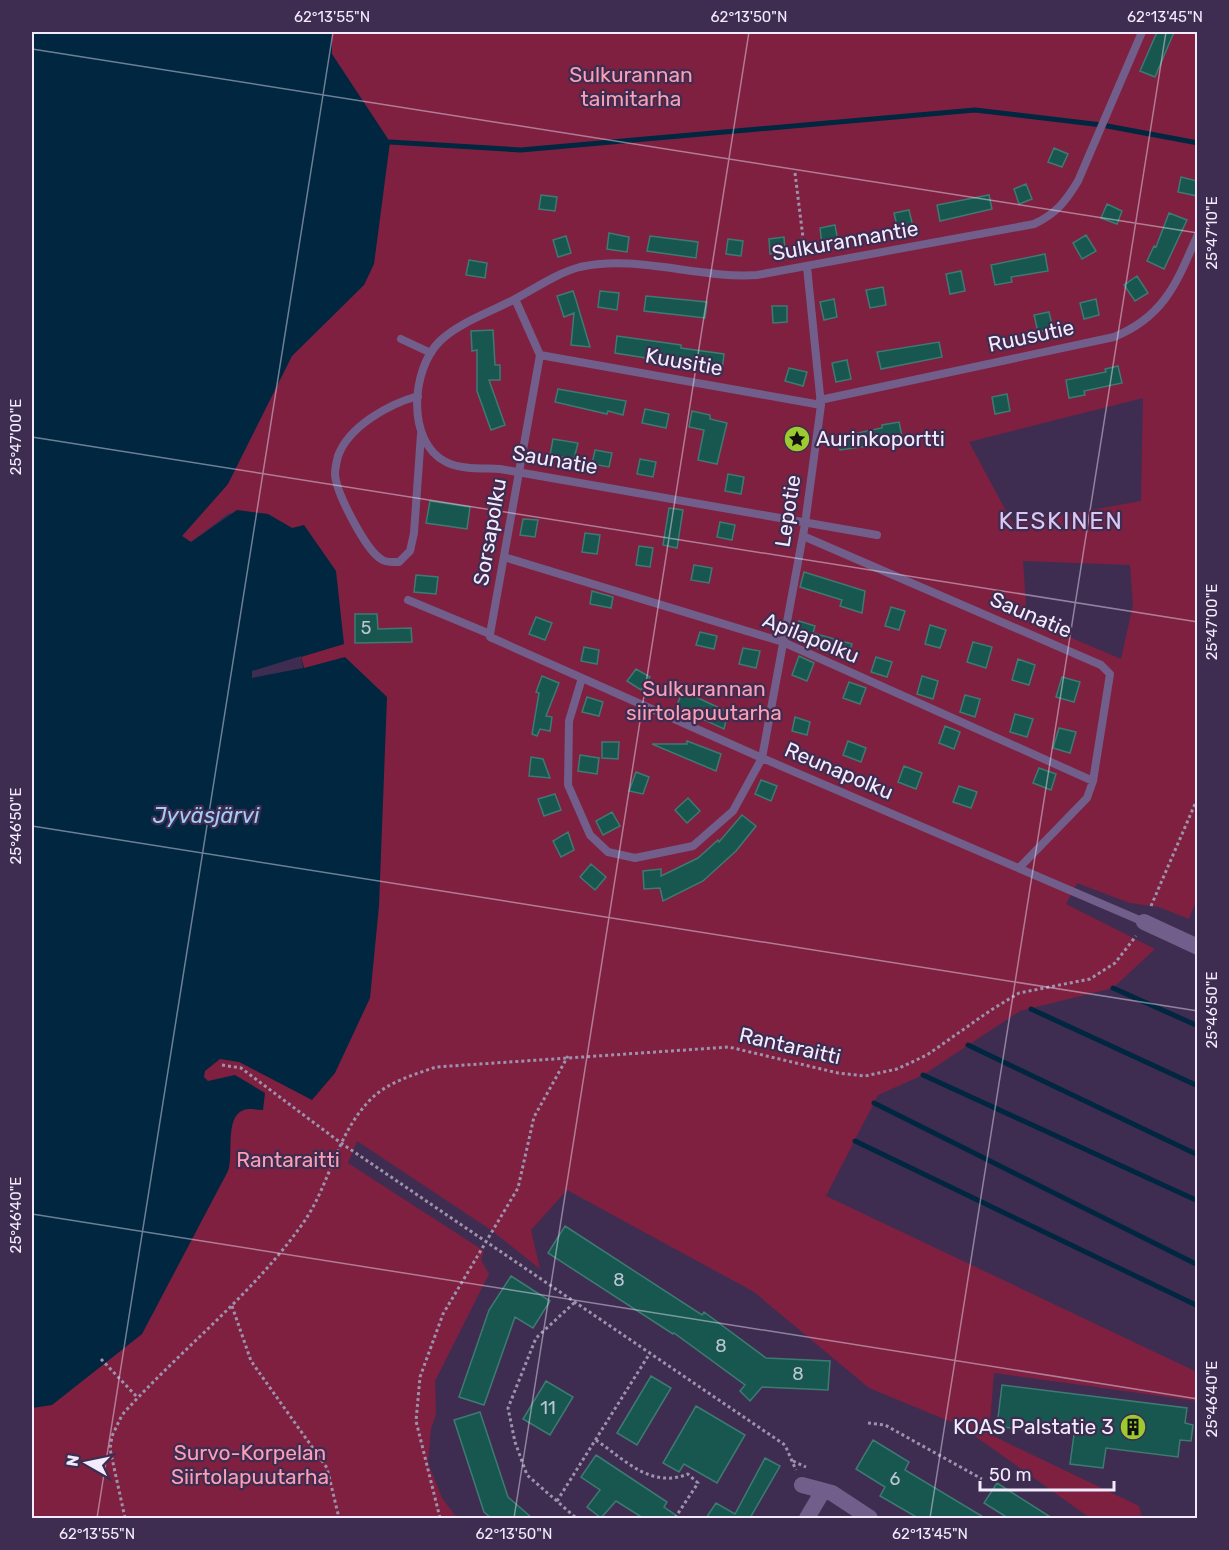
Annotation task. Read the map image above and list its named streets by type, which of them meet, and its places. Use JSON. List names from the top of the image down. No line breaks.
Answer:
{"streets":{"lane":["Sulkurannantie","Ruusutie","Kuusitie","Saunatie","Lepotie","Sorsapolku","Apilapolku","Reunapolku"],"path":["Rantaraitti"]},"crossings":[["Sulkurannantie","Saunatie"],["Sulkurannantie","Lepotie"],["Ruusutie","Kuusitie"],["Ruusutie","Lepotie"],["Kuusitie","Lepotie"],["Kuusitie","Sorsapolku"],["Saunatie","Lepotie"],["Saunatie","Sorsapolku"],["Saunatie","Apilapolku"],["Lepotie","Apilapolku"],["Lepotie","Reunapolku"],["Sorsapolku","Apilapolku"],["Sorsapolku","Reunapolku"],["Reunapolku","Rantaraitti"]],"districts":["KESKINEN"],"water":["Jyväsjärvi"],"parks":["Sulkurannan taimitarha","Sulkurannan siirtolapuutarha","Rantaraitti","Survo-Korpelan Siirtolapuutarha"],"places":{"place":["Aurinkoportti"],"building":["KOAS Palstatie 3"]},"house_numbers":["5","8","8","8","11","6"],"scale_bar":"50 m","north":"left","coordinates":["62°13'55\"N","62°13'50\"N","62°13'45\"N","25°47'10\"E","25°47'00\"E","25°46'50\"E","25°46'40\"E"]}
